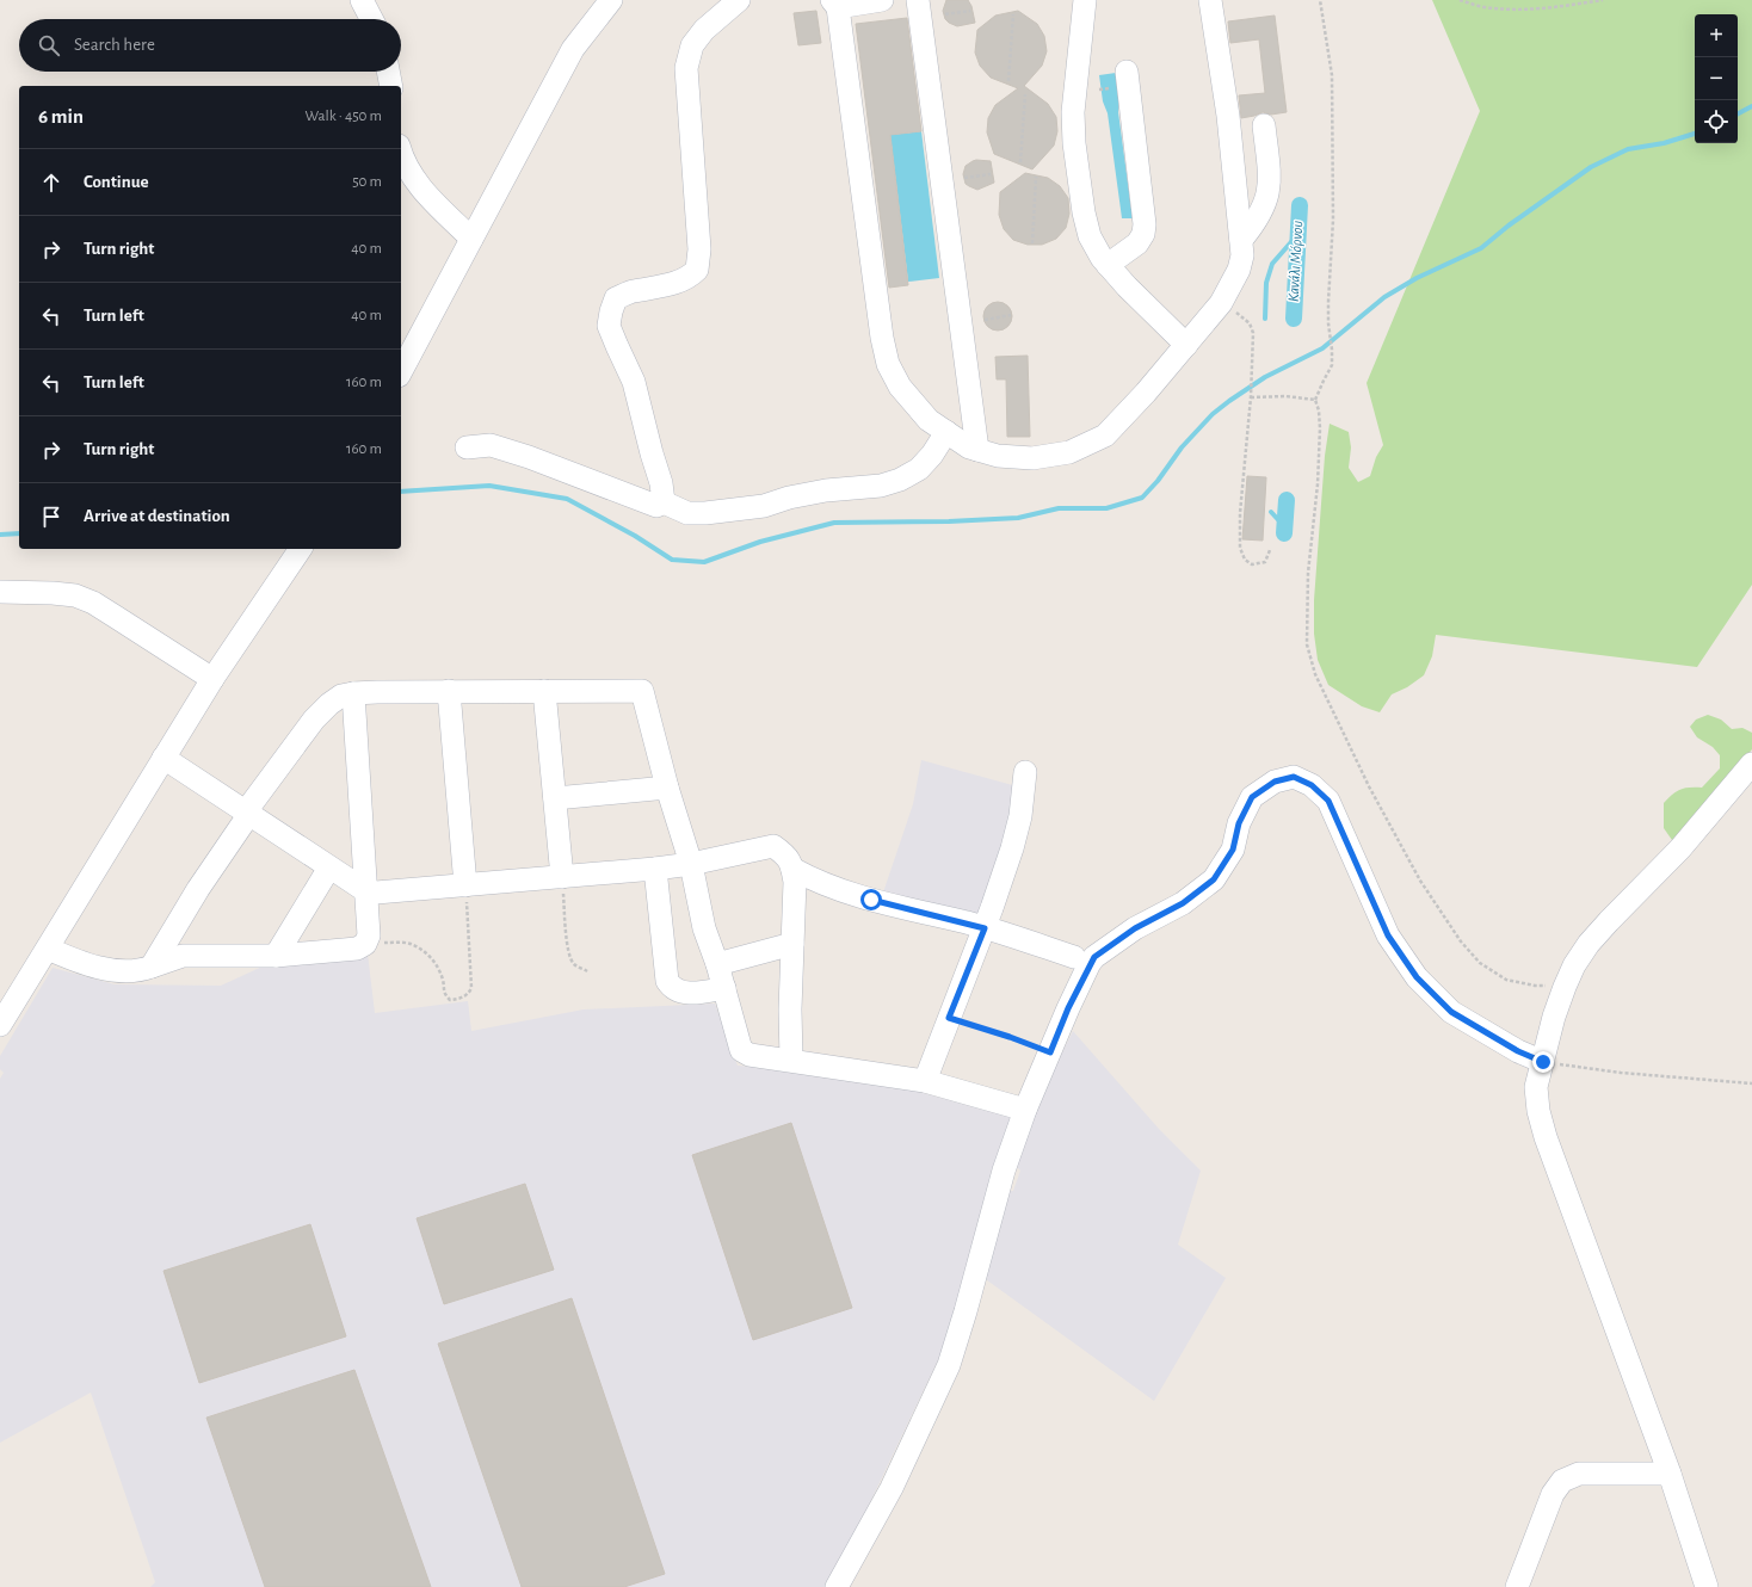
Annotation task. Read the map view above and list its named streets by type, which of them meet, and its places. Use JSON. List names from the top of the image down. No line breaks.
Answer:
{"water":["Κανάλι Μόρνου"],"page":{"map_buttons":["+","−"],"search":"Search here","heading":["6 min","Walk · 450 m"],"list":[["Continue","50 m"],["Turn right","40 m"],["Turn left","40 m"],["Turn left","160 m"],["Turn right","160 m"],"Arrive at destination"]}}
